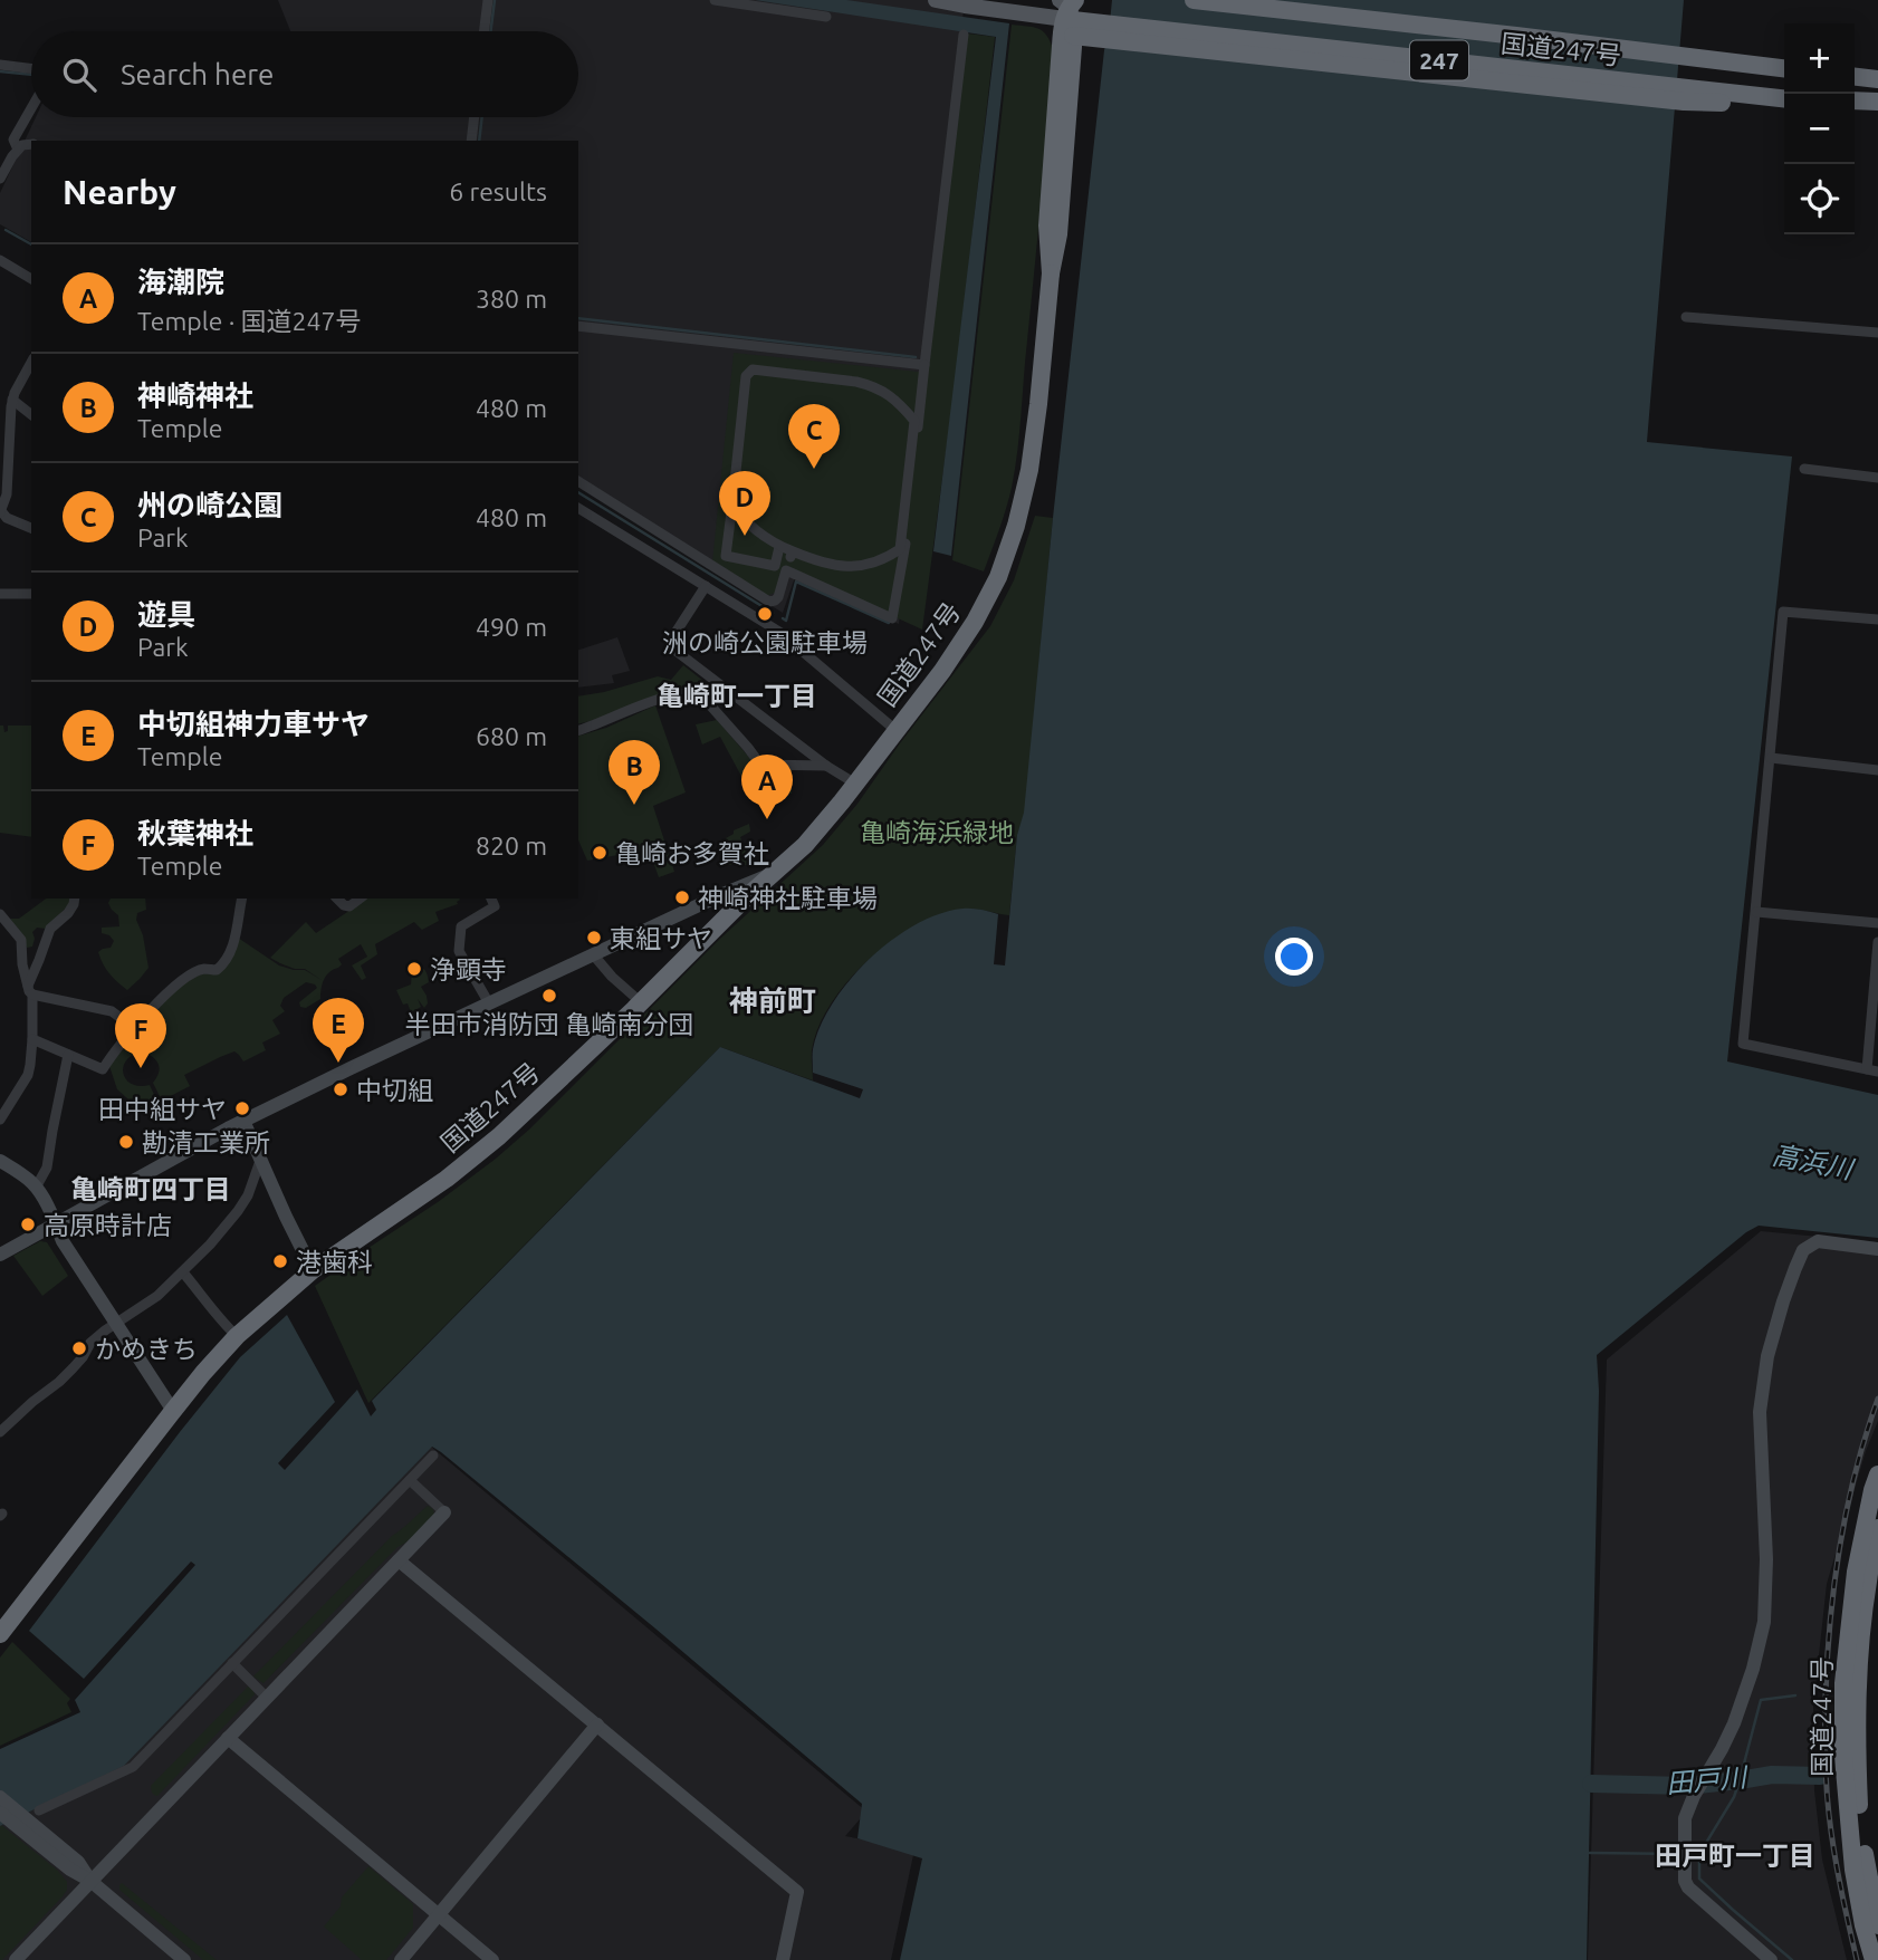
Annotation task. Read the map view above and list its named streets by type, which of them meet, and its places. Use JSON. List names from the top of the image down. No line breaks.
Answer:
{"streets":{"highway":["国道247号","247"]},"districts":["亀崎町一丁目","神前町","亀崎町四丁目","田戸町一丁目"],"water":["高浜川","田戸川"],"parks":["亀崎海浜緑地"],"places":["洲の崎公園駐車場","亀崎お多賀社","神崎神社駐車場","東組サヤ","浄顕寺","半田市消防団 亀崎南分団","中切組","田中組サヤ","勘清工業所","高原時計店","港歯科","かめきち"],"page":{"map_buttons":["+","−"],"search":"Search here","heading":["Nearby","6 results"],"list":[{"mark":"A","name":"海潮院","note":"Temple · 国道247号","value":"380 m"},{"mark":"B","name":"神崎神社","note":"Temple","value":"480 m"},{"mark":"C","name":"州の崎公園","note":"Park","value":"480 m"},{"mark":"D","name":"遊具","note":"Park","value":"490 m"},{"mark":"E","name":"中切組神力車サヤ","note":"Temple","value":"680 m"},{"mark":"F","name":"秋葉神社","note":"Temple","value":"820 m"}],"pins":["C","D","B","A","E","F"]}}
